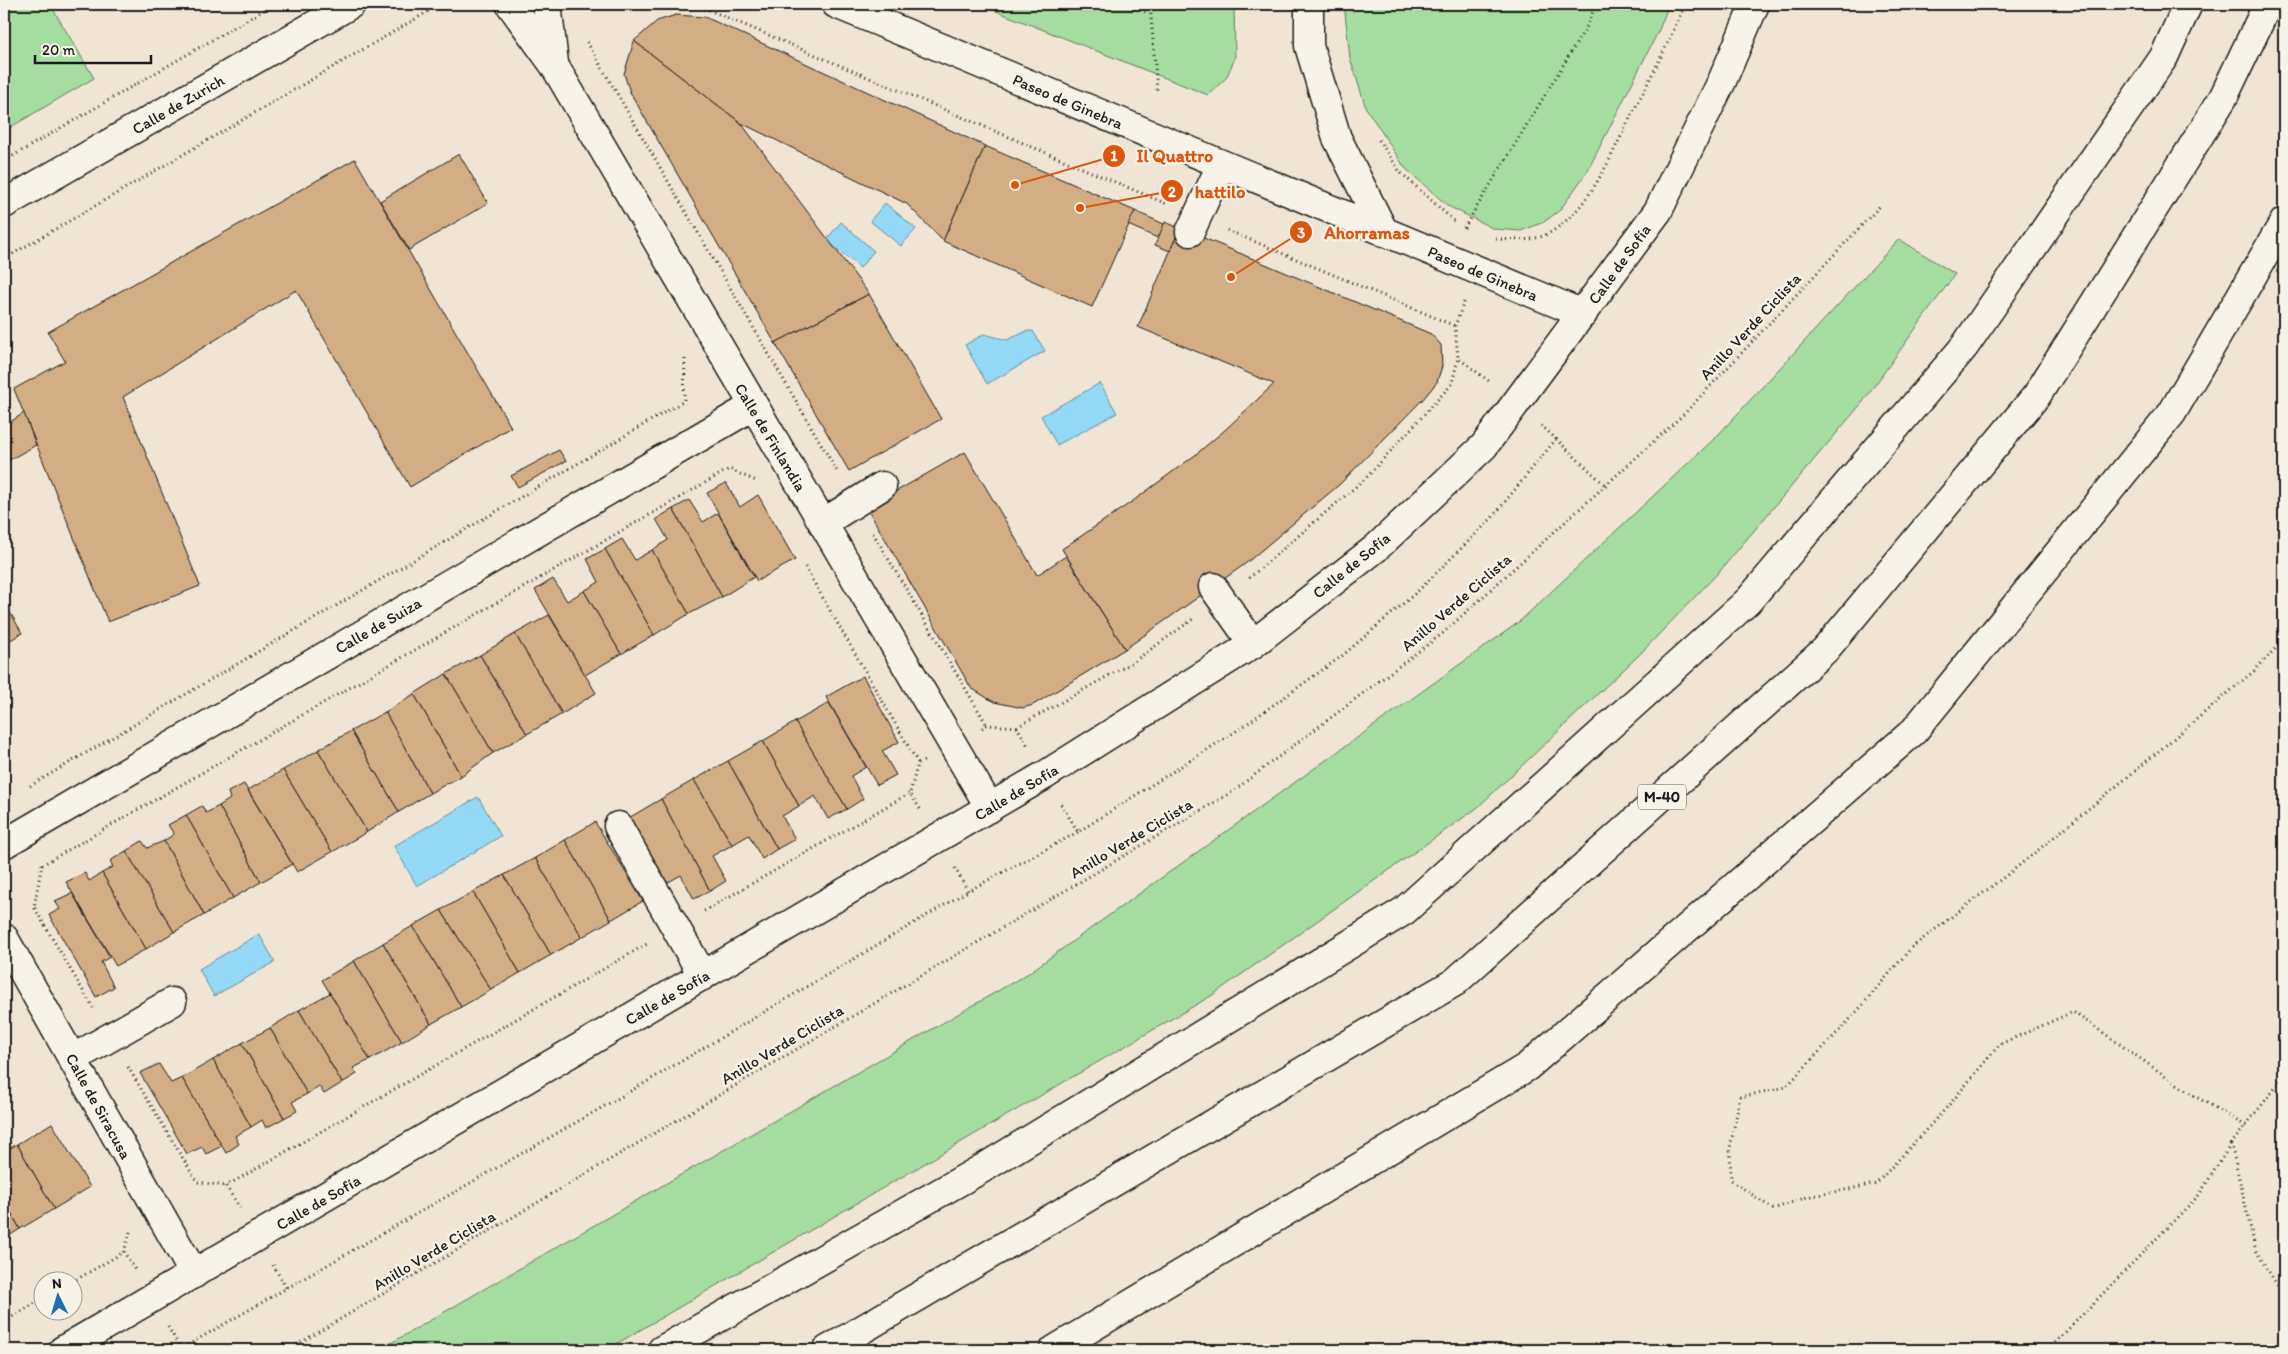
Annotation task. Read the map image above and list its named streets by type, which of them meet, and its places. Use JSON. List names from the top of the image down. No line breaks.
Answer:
{"streets":{"main road":["Paseo de Ginebra","Calle de Zurich","Calle de Sofía","Calle de Finlandia","Calle de Suiza","M-40","Calle de Siracusa"],"path":["Anillo Verde Ciclista"]},"crossings":[["Paseo de Ginebra","Calle de Sofía"],["Calle de Sofía","Calle de Finlandia"],["Calle de Sofía","Calle de Siracusa"],["Calle de Finlandia","Calle de Suiza"]],"places":["Il Quattro","hattilo","Ahorramas"],"scale_bar":"20 m","north":"top"}
